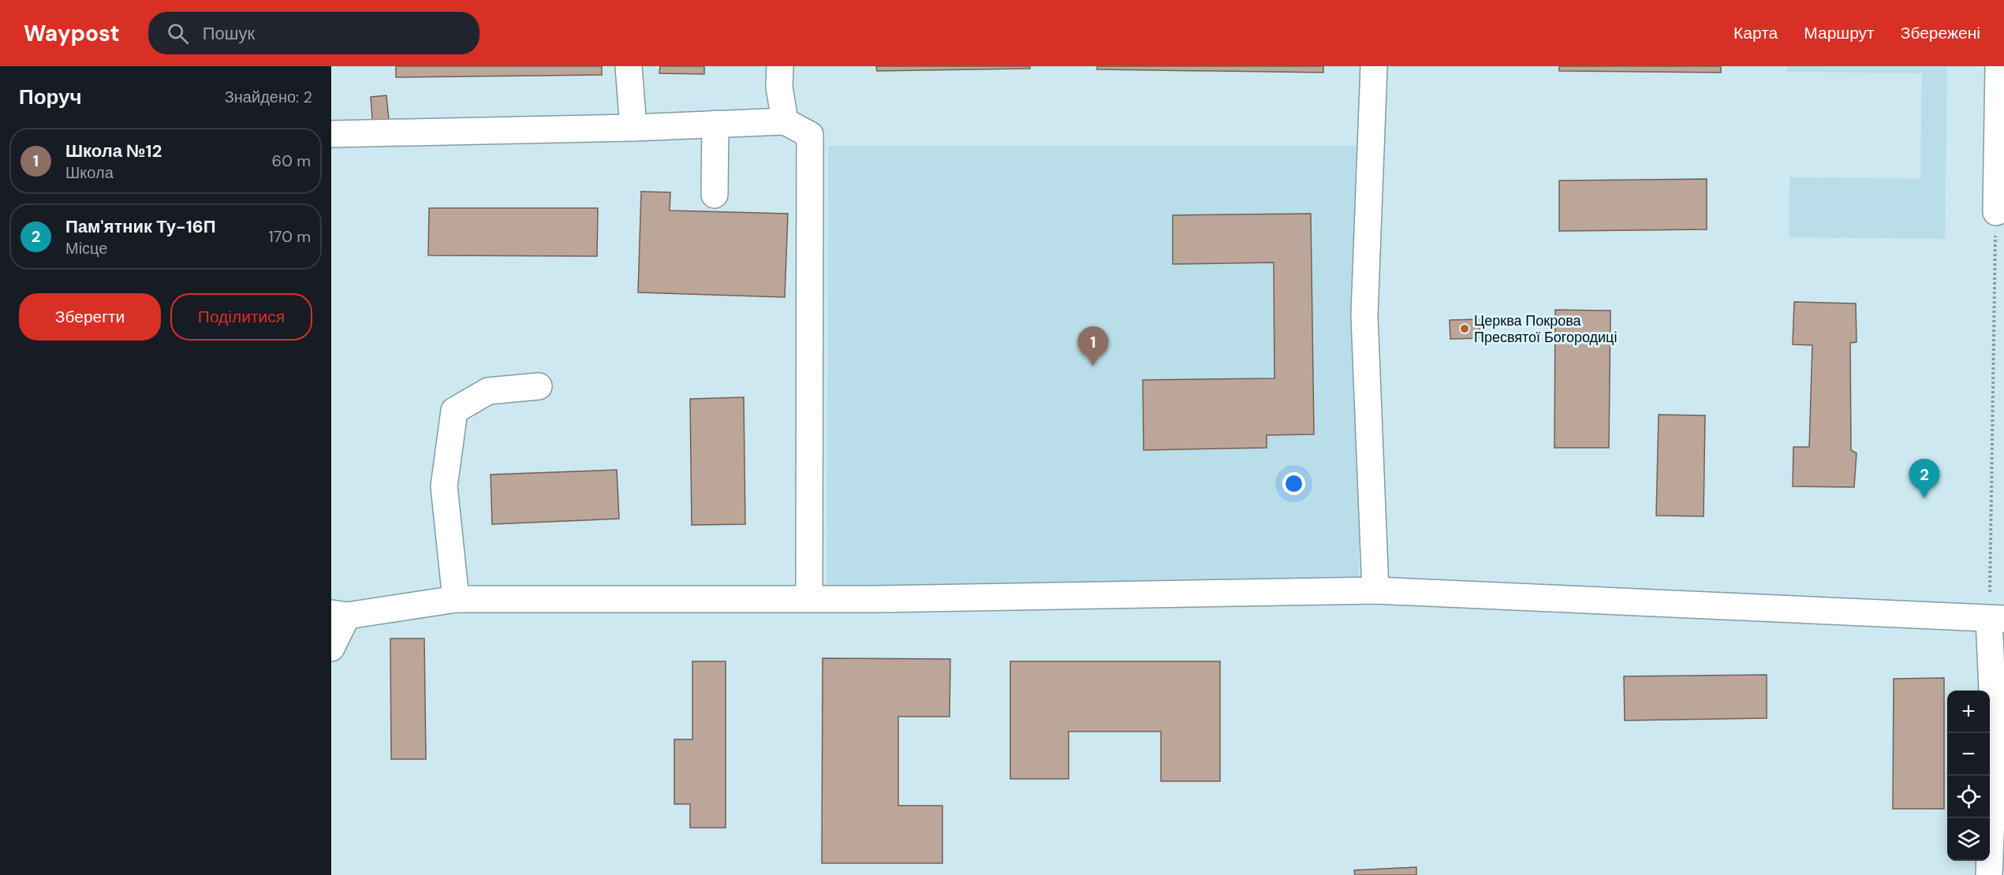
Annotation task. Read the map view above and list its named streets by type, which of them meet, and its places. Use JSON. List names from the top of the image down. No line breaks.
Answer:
{"places":["Церква Покрова Пресвятої Богородиці"],"page":{"header":"Waypost","search":"Пошук","nav":["Карта","Маршрут","Збережені"],"heading":["Поруч","Знайдено: 2"],"list":[{"mark":"1","name":"Школа №12","note":"Школа","value":"60 m"},{"mark":"2","name":"Пам'ятник Ту-16П","note":"Місце","value":"170 m"}],"buttons":["Зберегти","Поділитися"],"pins":["1","2"],"map_buttons":["+","−"]}}
